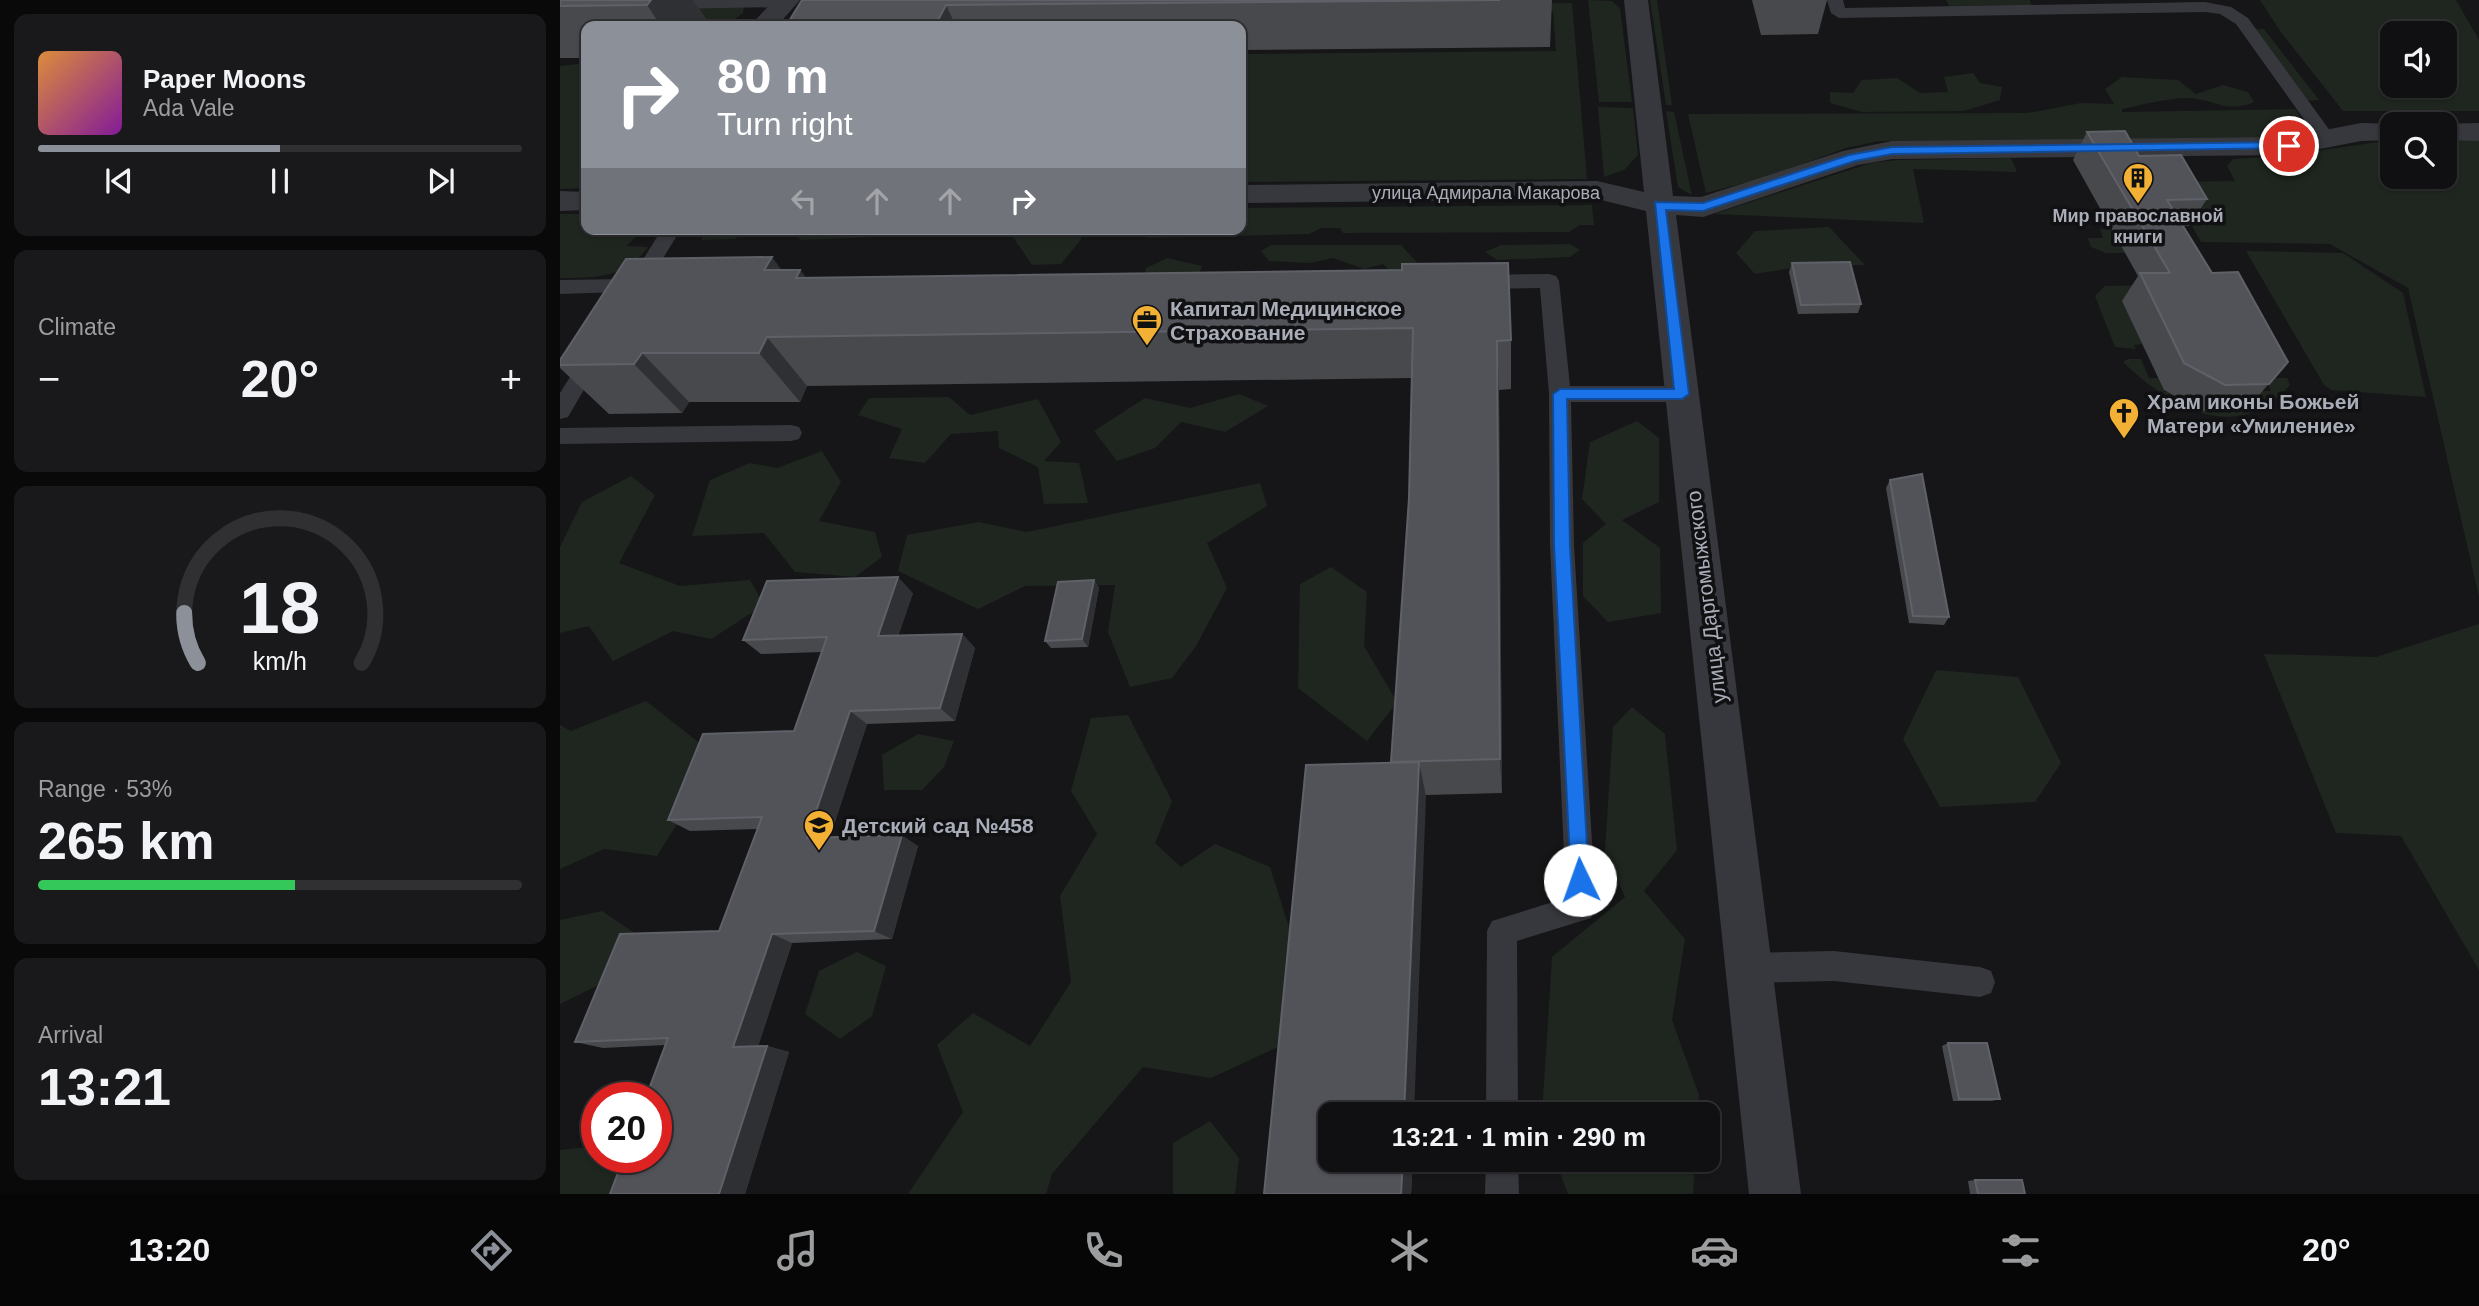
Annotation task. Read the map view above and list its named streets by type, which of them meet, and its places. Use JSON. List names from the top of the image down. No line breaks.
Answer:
{"streets":{"street":["улица Адмирала Макарова","улица Даргомыжского"]},"crossings":[["улица Адмирала Макарова","улица Даргомыжского"]],"places":{"building":["Мир православной книги"],"office":["Капитал Медицинское Страхование"],"church":["Храм иконы Божьей Матери «Умиление»"],"school or university":["Детский сад №458"]},"page":{"turn":["80 m","Turn right"],"song":["Paper Moons","Ada Vale"],"tile":["Climate",["Range · 53%","265 km"],["Arrival","13:21"]],"heat":["−","20°","+"],"limit":"20","trip":"13:21 · 1 min · 290 m","tabs":["13:20","20°"],"gauge":["18","km/h"]}}
